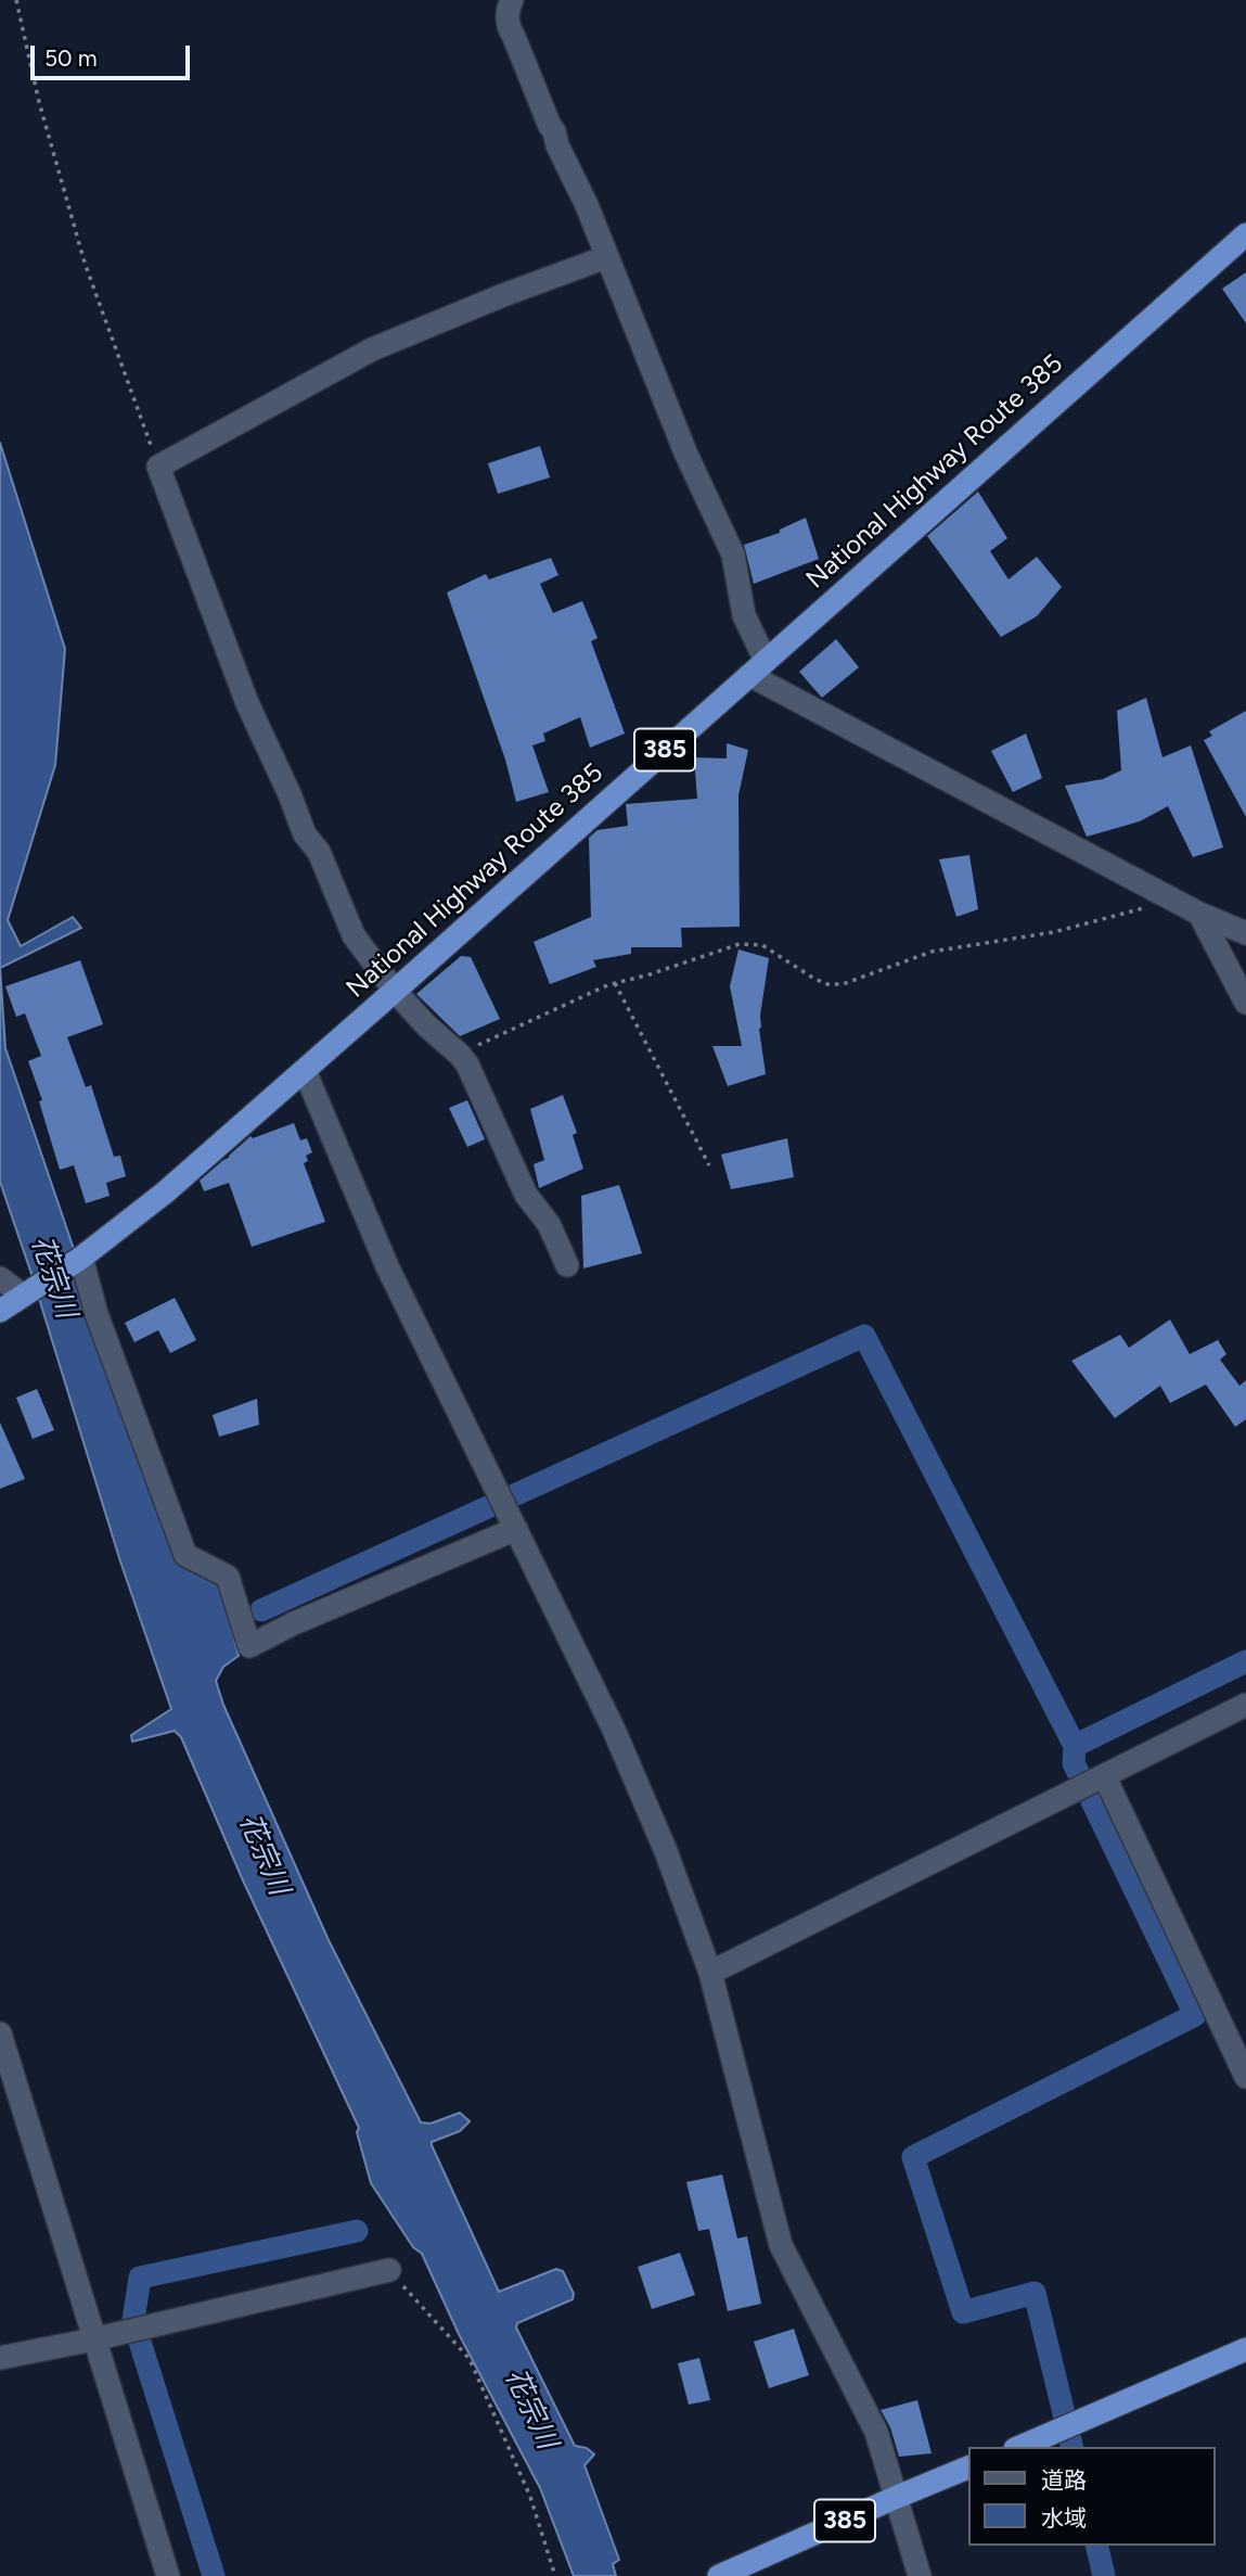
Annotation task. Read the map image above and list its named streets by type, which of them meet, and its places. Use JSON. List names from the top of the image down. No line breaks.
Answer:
{"streets":{"highway":["National Highway Route 385","385"]},"water":["花宗川"],"legend":["道路","水域"],"scale_bar":"50 m"}
